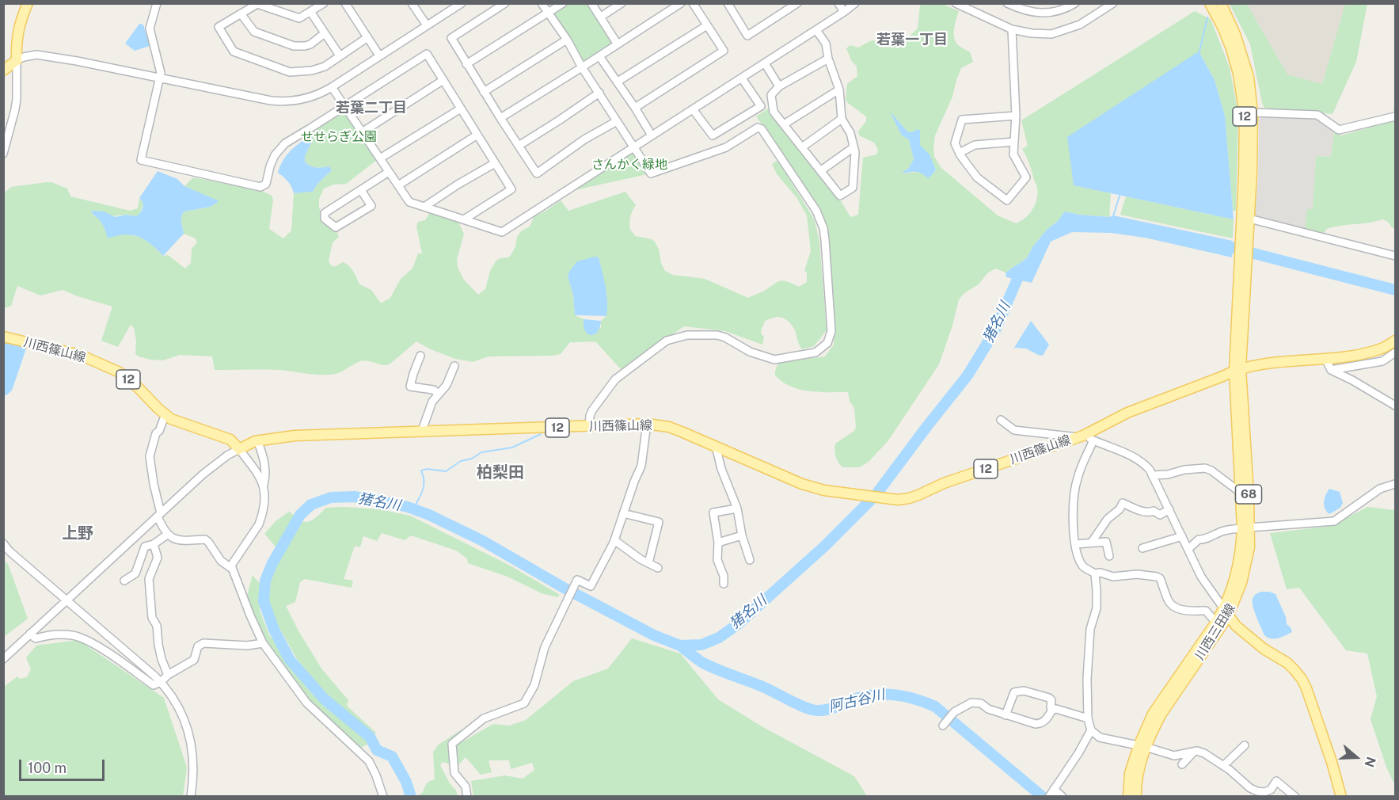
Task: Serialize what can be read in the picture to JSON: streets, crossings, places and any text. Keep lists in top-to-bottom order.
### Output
{
  "streets": {
    "main road": [
      "12",
      "川西篠山線",
      "68",
      "川西三田線"
    ]
  },
  "crossings": [
    ["12", "川西篠山線"],
    ["12", "川西三田線"],
    ["川西篠山線", "川西三田線"]
  ],
  "districts": [
    "若葉一丁目",
    "若葉二丁目",
    "柏梨田",
    "上野"
  ],
  "water": ["猪名川", "阿古谷川"],
  "parks": ["せせらぎ公園", "さんかく緑地"],
  "scale_bar": "100 m",
  "north": "right"
}
